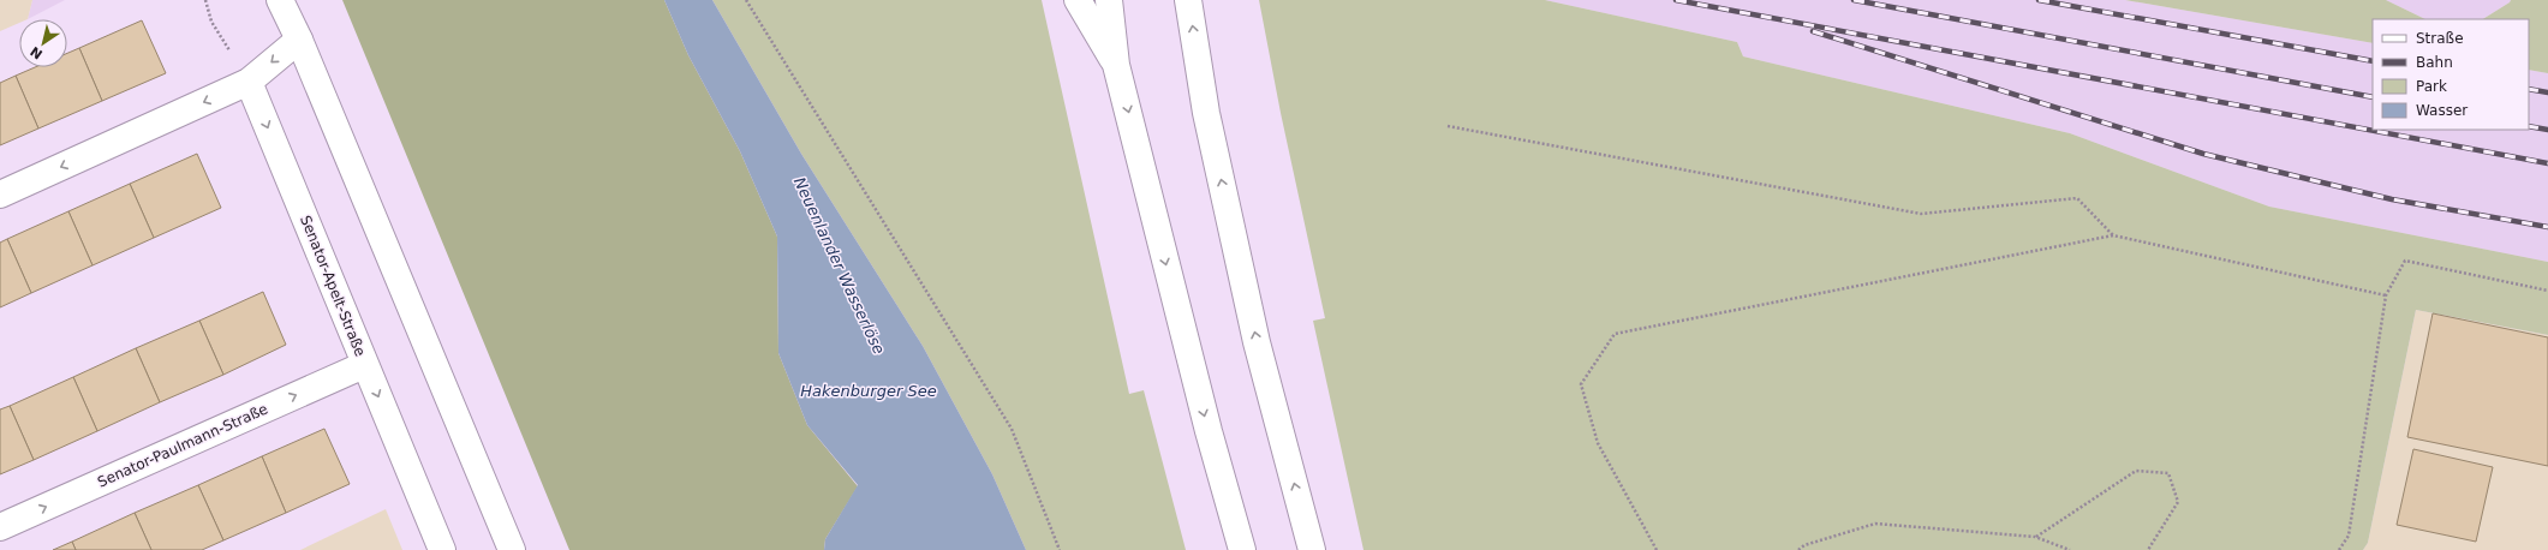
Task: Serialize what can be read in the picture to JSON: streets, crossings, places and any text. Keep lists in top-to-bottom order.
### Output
{
  "streets": {
    "main road": ["Senator-Apelt-Straße", "Senator-Paulmann-Straße"]
  },
  "crossings": [
    ["Senator-Apelt-Straße", "Senator-Paulmann-Straße"]
  ],
  "one_way": ["Senator-Paulmann-Straße"],
  "water": ["Neuenlander Wasserlöse", "Hakenburger See"],
  "legend": [
    "Straße",
    "Bahn",
    "Park",
    "Wasser"
  ],
  "north": "bottom left"
}
